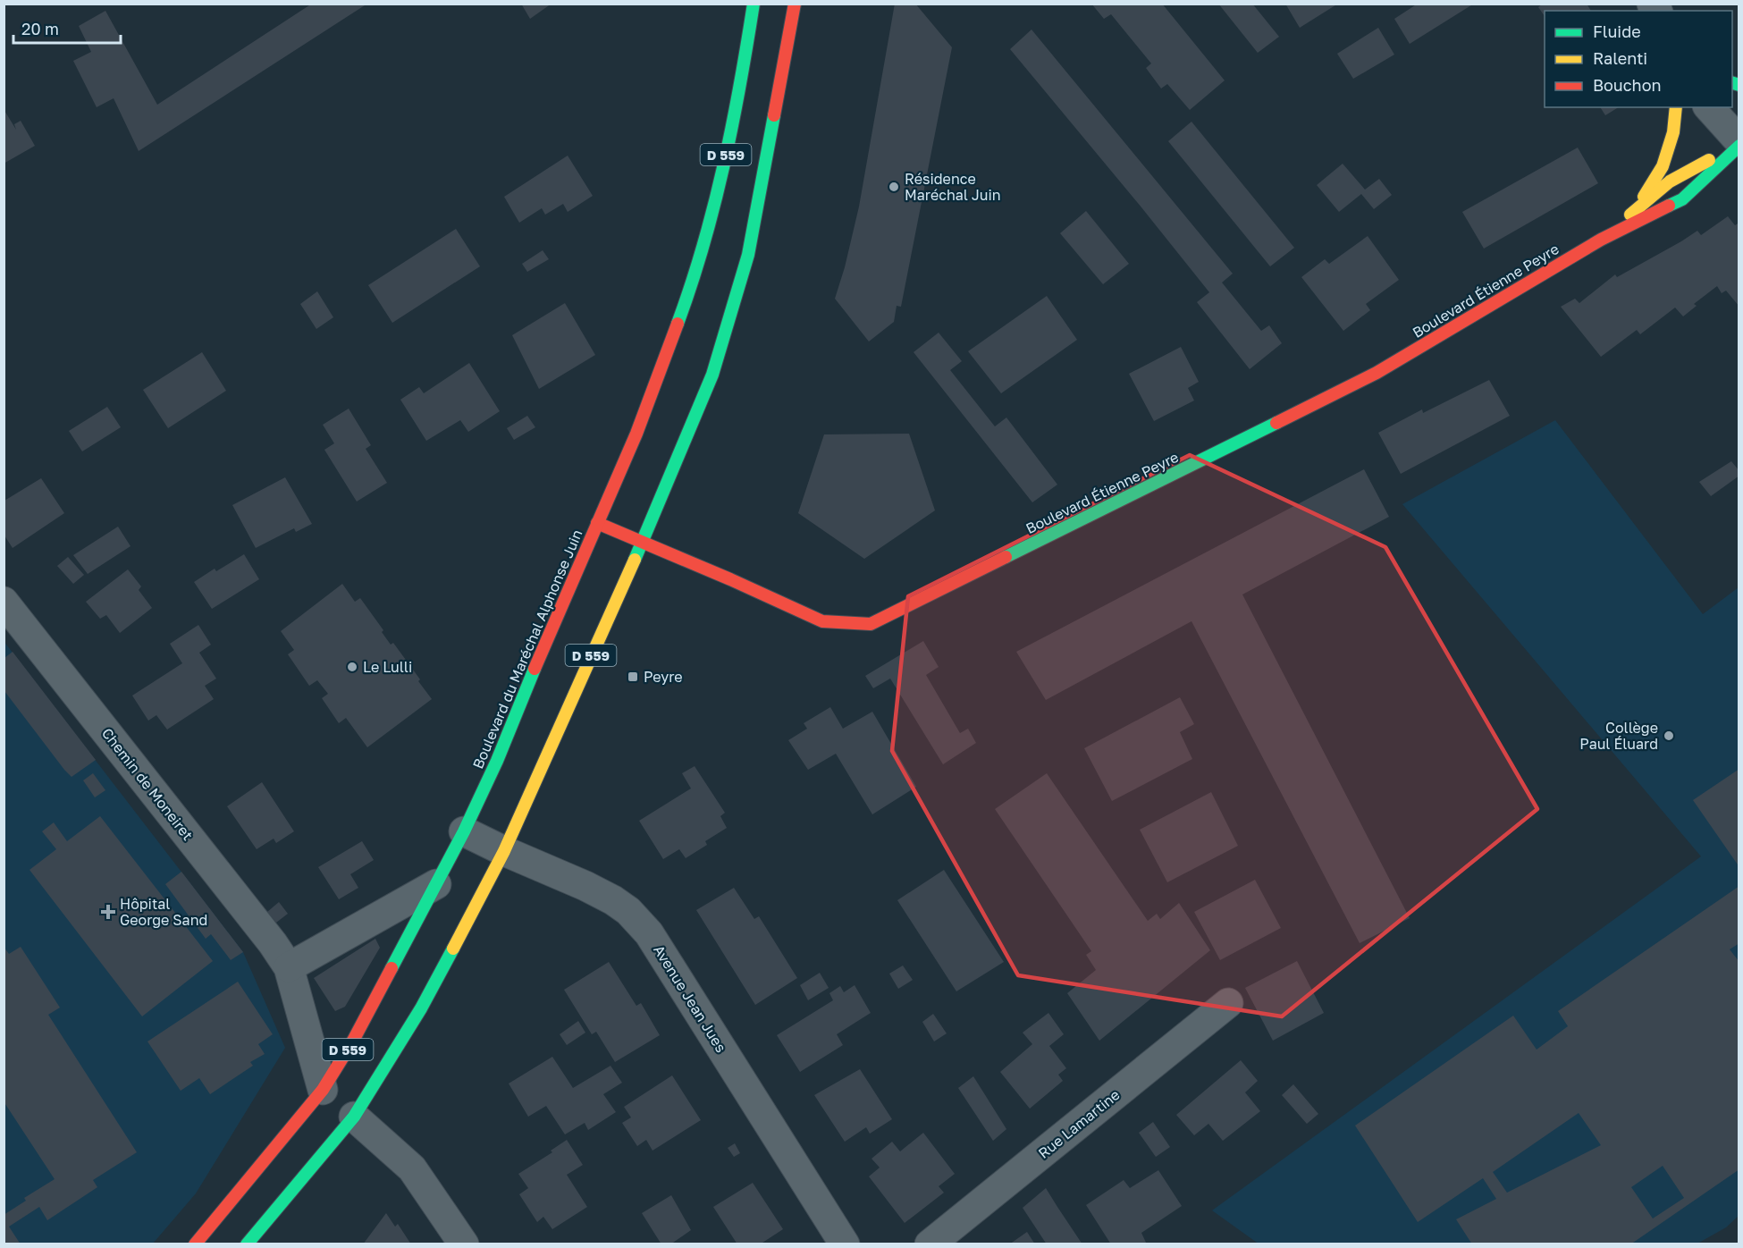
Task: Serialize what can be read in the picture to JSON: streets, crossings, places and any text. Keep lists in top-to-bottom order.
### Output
{
  "streets": {
    "main road": ["D 559", "Boulevard Étienne Peyre", "Boulevard du Maréchal Alphonse Juin"],
    "street": ["Chemin de Moneiret", "Avenue Jean Jues", "Rue Lamartine"]
  },
  "crossings": [
    ["D 559", "Boulevard Étienne Peyre"],
    ["D 559", "Avenue Jean Jues"],
    ["Boulevard Étienne Peyre", "Boulevard du Maréchal Alphonse Juin"],
    ["Boulevard du Maréchal Alphonse Juin", "Chemin de Moneiret"],
    ["Boulevard du Maréchal Alphonse Juin", "Avenue Jean Jues"]
  ],
  "places": {
    "other": ["Résidence Maréchal Juin", "Le Lulli", "Collège Paul Éluard"],
    "transit": ["Peyre"],
    "health": ["Hôpital George Sand"]
  },
  "legend": ["Fluide", "Ralenti", "Bouchon"],
  "scale_bar": "20 m"
}
